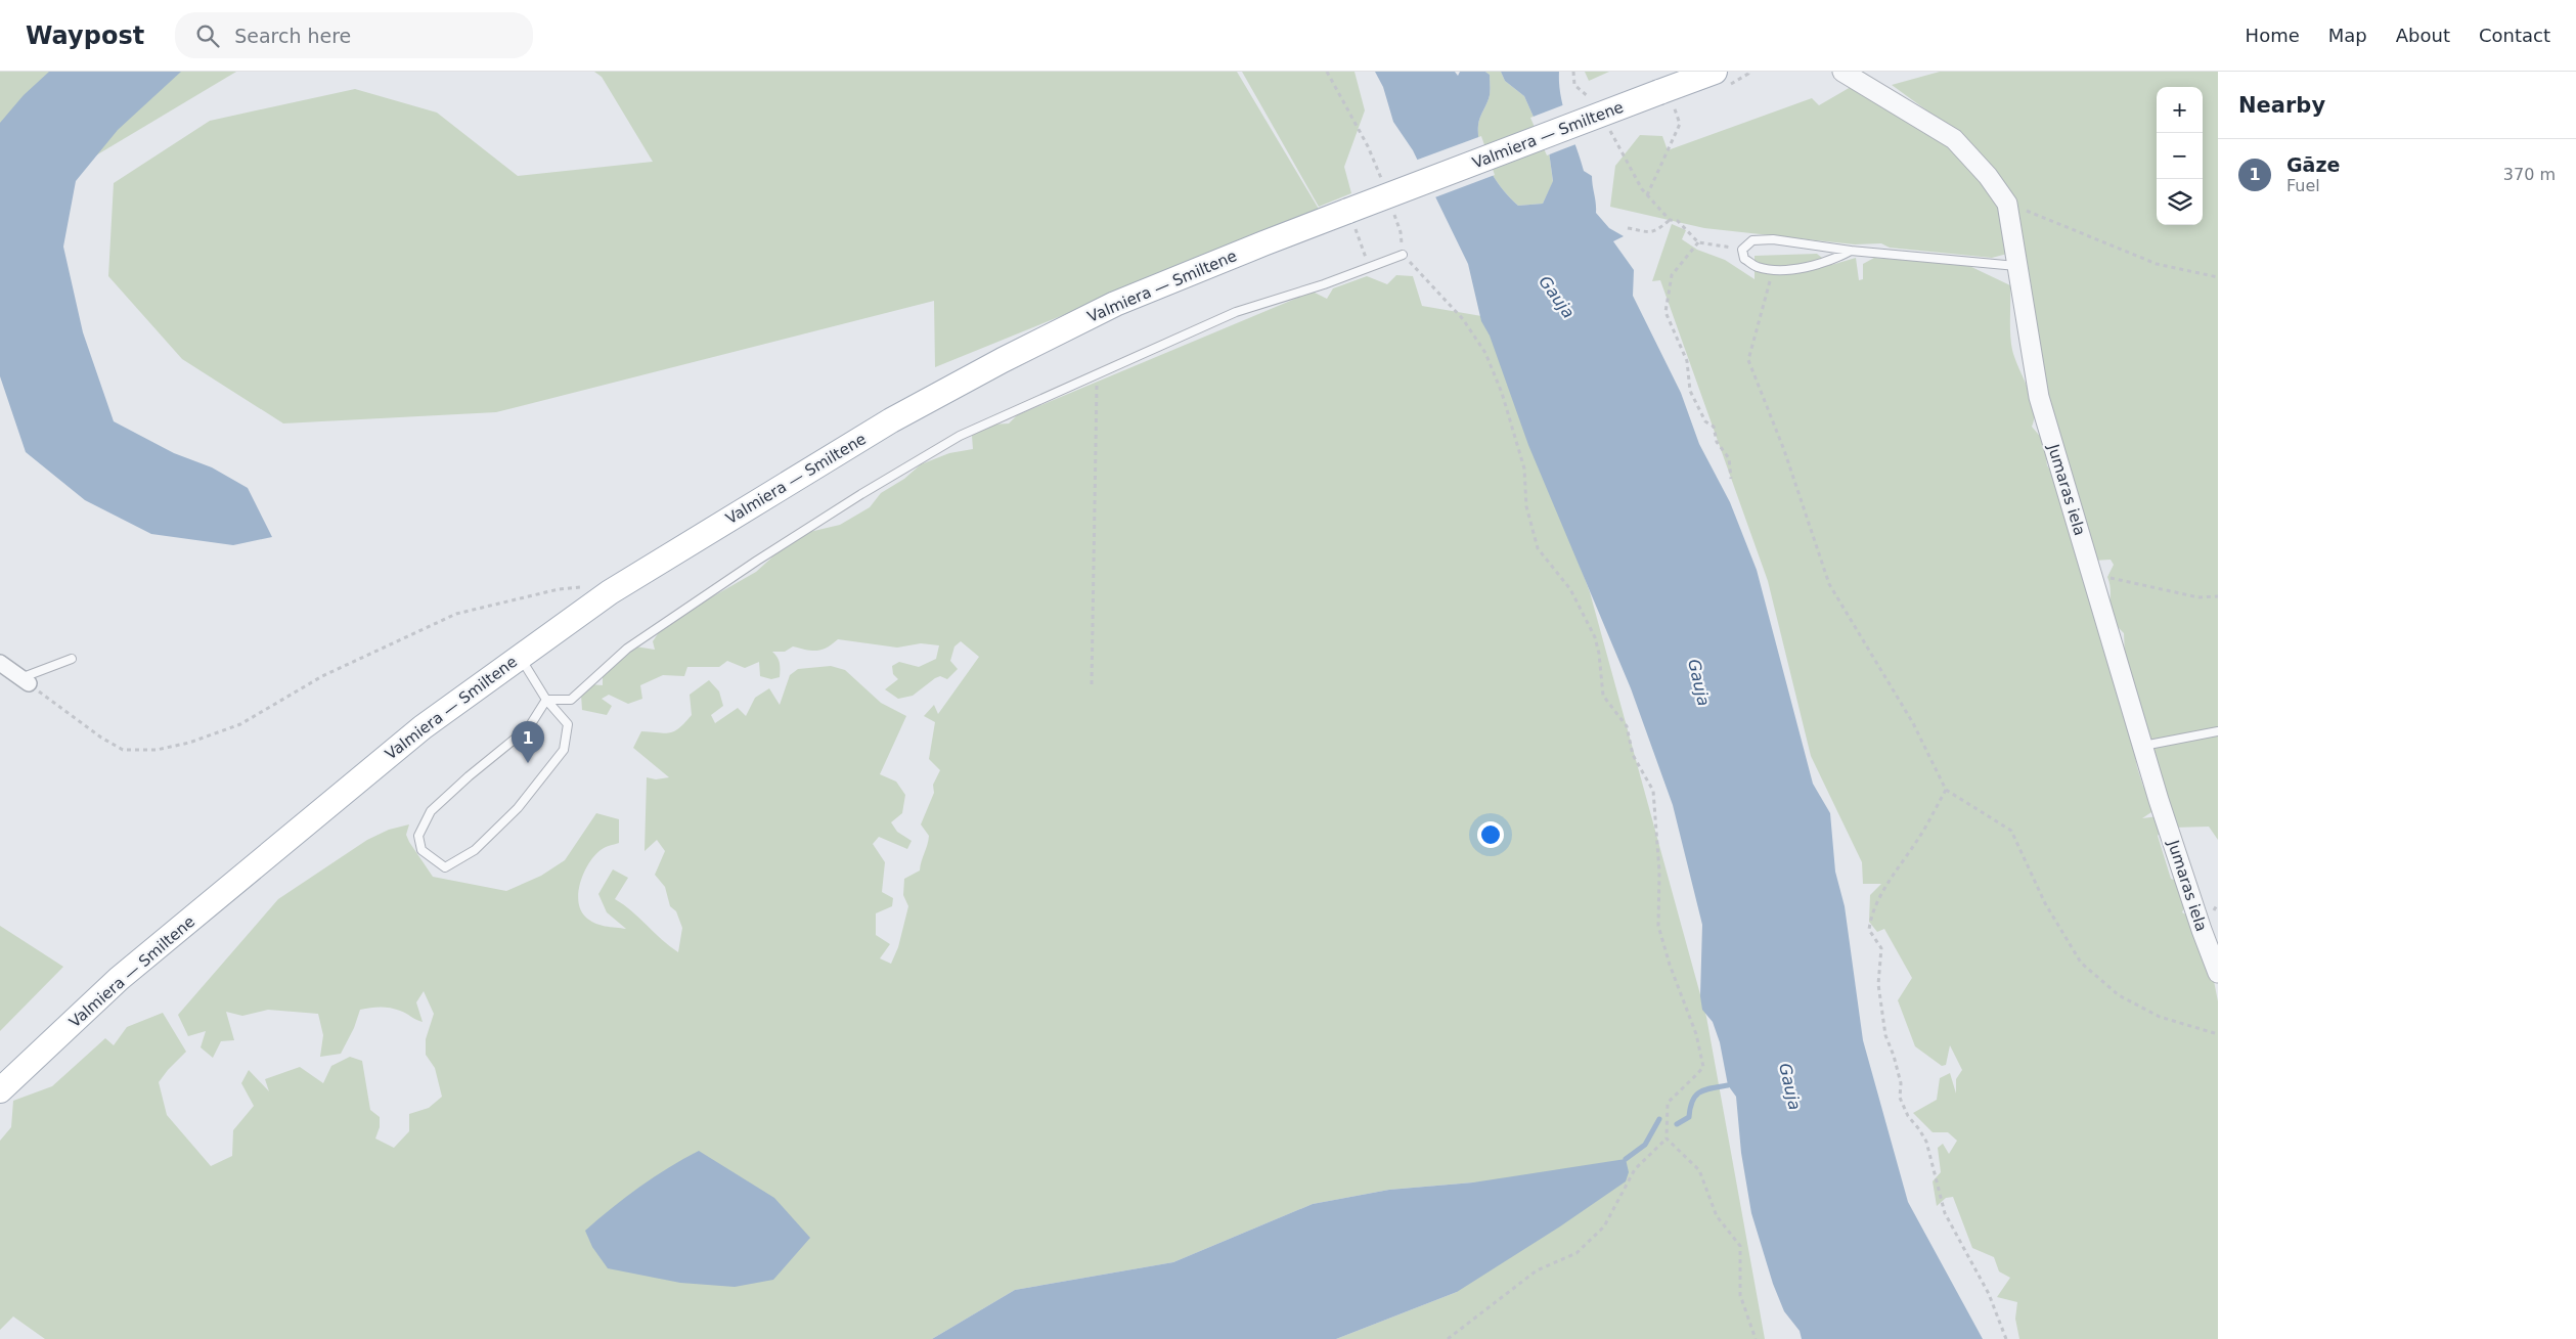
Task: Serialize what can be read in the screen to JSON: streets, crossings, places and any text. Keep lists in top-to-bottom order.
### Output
{
  "streets": {
    "main road": ["Valmiera — Smiltene"],
    "street": ["Jumaras iela"]
  },
  "water": ["Gauja"],
  "page": {
    "header": "Waypost",
    "search": "Search here",
    "nav": [
      "Home",
      "Map",
      "About",
      "Contact"
    ],
    "heading": "Nearby",
    "map_buttons": ["+", "−"],
    "list": [
      {
        "mark": "1",
        "name": "Gāze",
        "note": "Fuel",
        "value": "370 m"
      }
    ],
    "pins": "1"
  }
}
